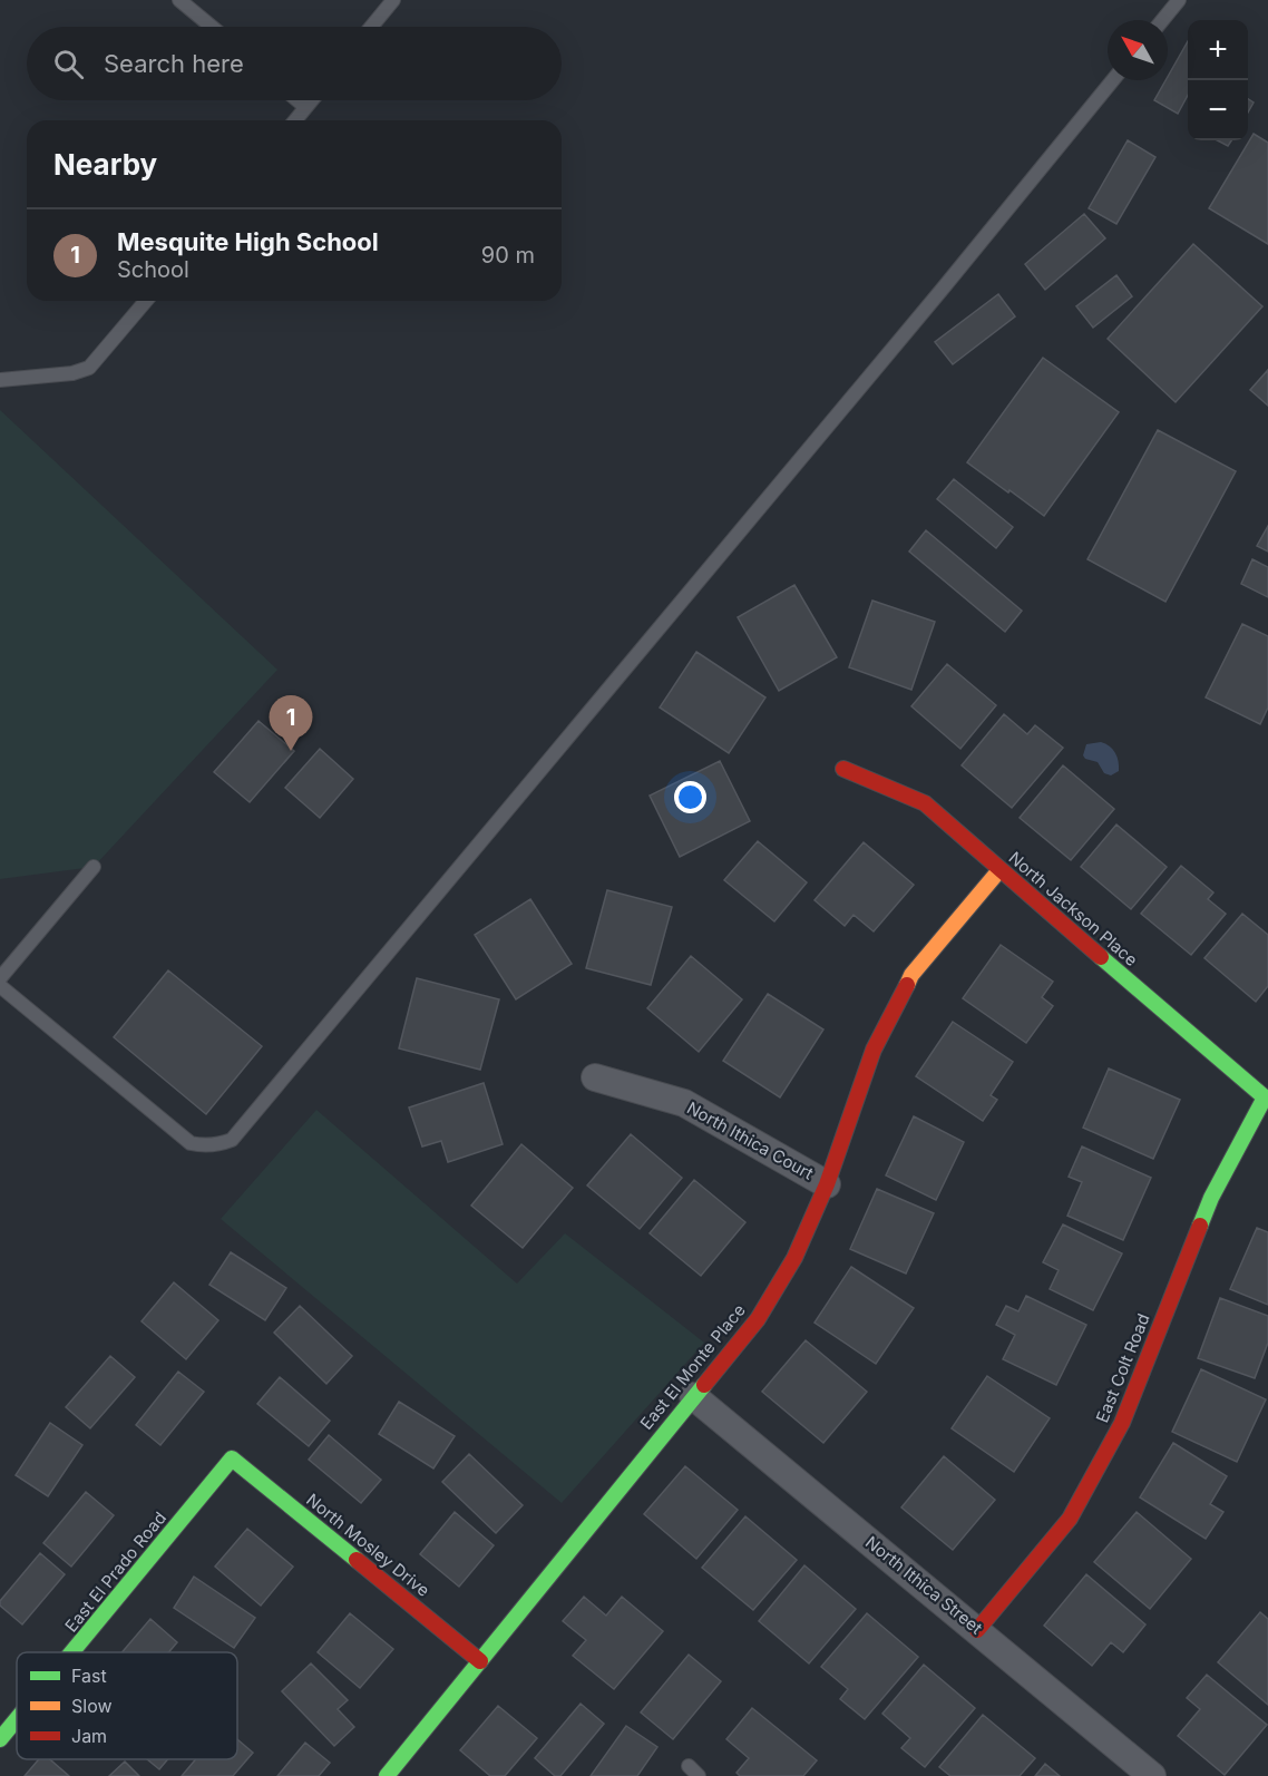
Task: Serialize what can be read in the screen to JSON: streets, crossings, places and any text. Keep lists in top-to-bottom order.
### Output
{
  "streets": {
    "street": [
      "North Jackson Place",
      "North Ithica Court",
      "East El Monte Place",
      "East Colt Road",
      "North Mosley Drive",
      "East El Prado Road",
      "North Ithica Street"
    ]
  },
  "crossings": [
    ["North Jackson Place", "East El Monte Place"],
    ["North Jackson Place", "East Colt Road"],
    ["North Ithica Court", "East El Monte Place"],
    ["East El Monte Place", "North Mosley Drive"],
    ["East El Monte Place", "North Ithica Street"],
    ["East Colt Road", "North Ithica Street"],
    ["North Mosley Drive", "East El Prado Road"]
  ],
  "legend": ["Fast", "Slow", "Jam"],
  "north": "top left",
  "page": {
    "map_buttons": ["+", "−"],
    "search": "Search here",
    "heading": "Nearby",
    "list": [
      {
        "mark": "1",
        "name": "Mesquite High School",
        "note": "School",
        "value": "90 m"
      }
    ],
    "pins": "1"
  }
}
